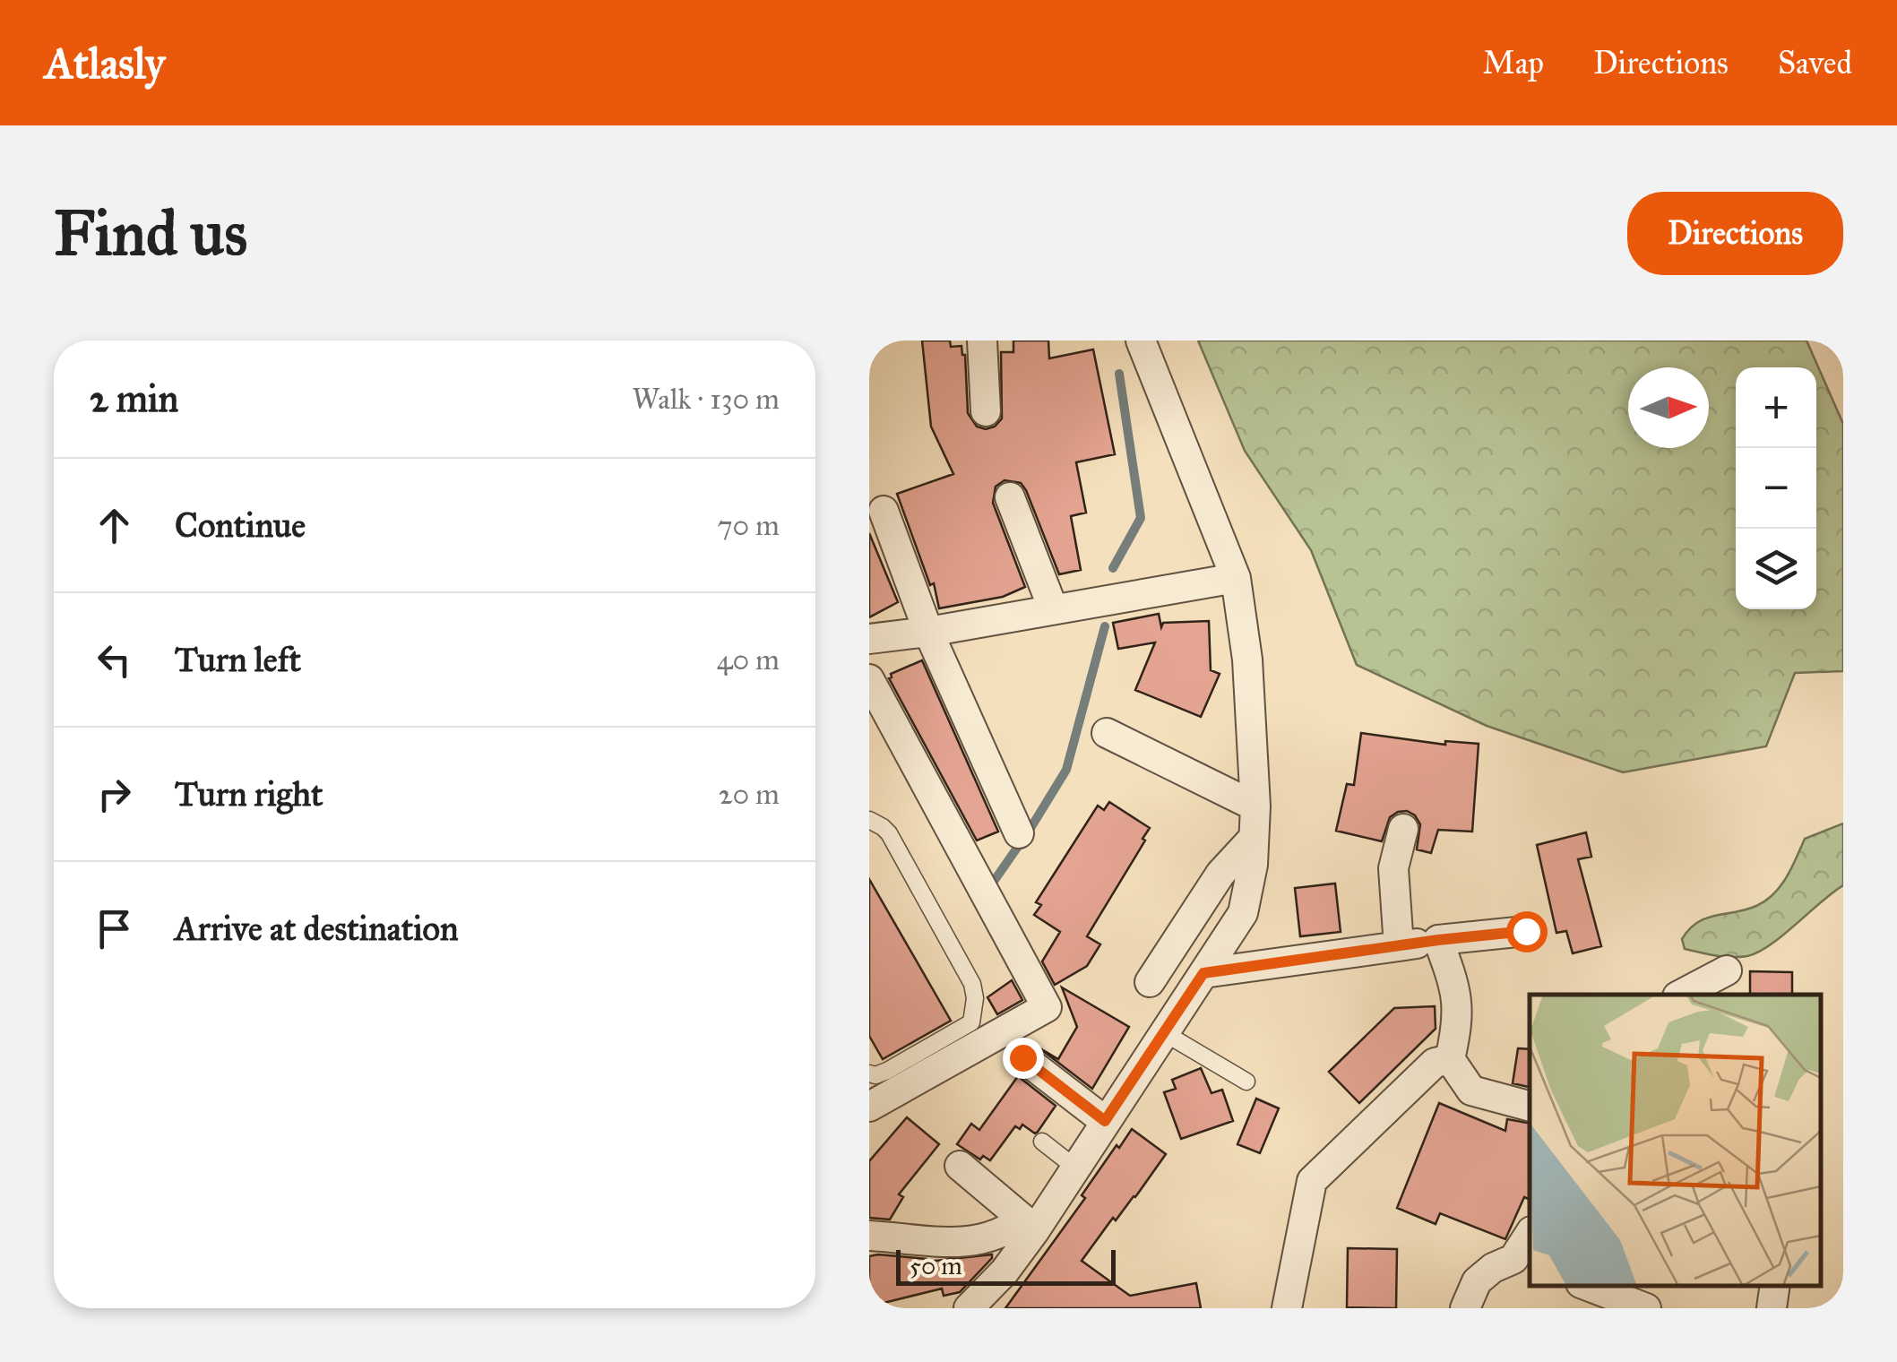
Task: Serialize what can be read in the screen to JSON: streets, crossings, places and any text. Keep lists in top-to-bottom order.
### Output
{
  "scale_bar": "50 m",
  "north": "right",
  "page": {
    "header": "Atlasly",
    "nav": ["Map", "Directions", "Saved"],
    "buttons": "Directions",
    "title": "Find us",
    "heading": ["2 min", "Walk · 130 m"],
    "map_buttons": ["+", "−"],
    "list": [
      ["Continue", "70 m"],
      ["Turn left", "40 m"],
      ["Turn right", "20 m"],
      "Arrive at destination"
    ],
    "scale": "50 m"
  }
}
